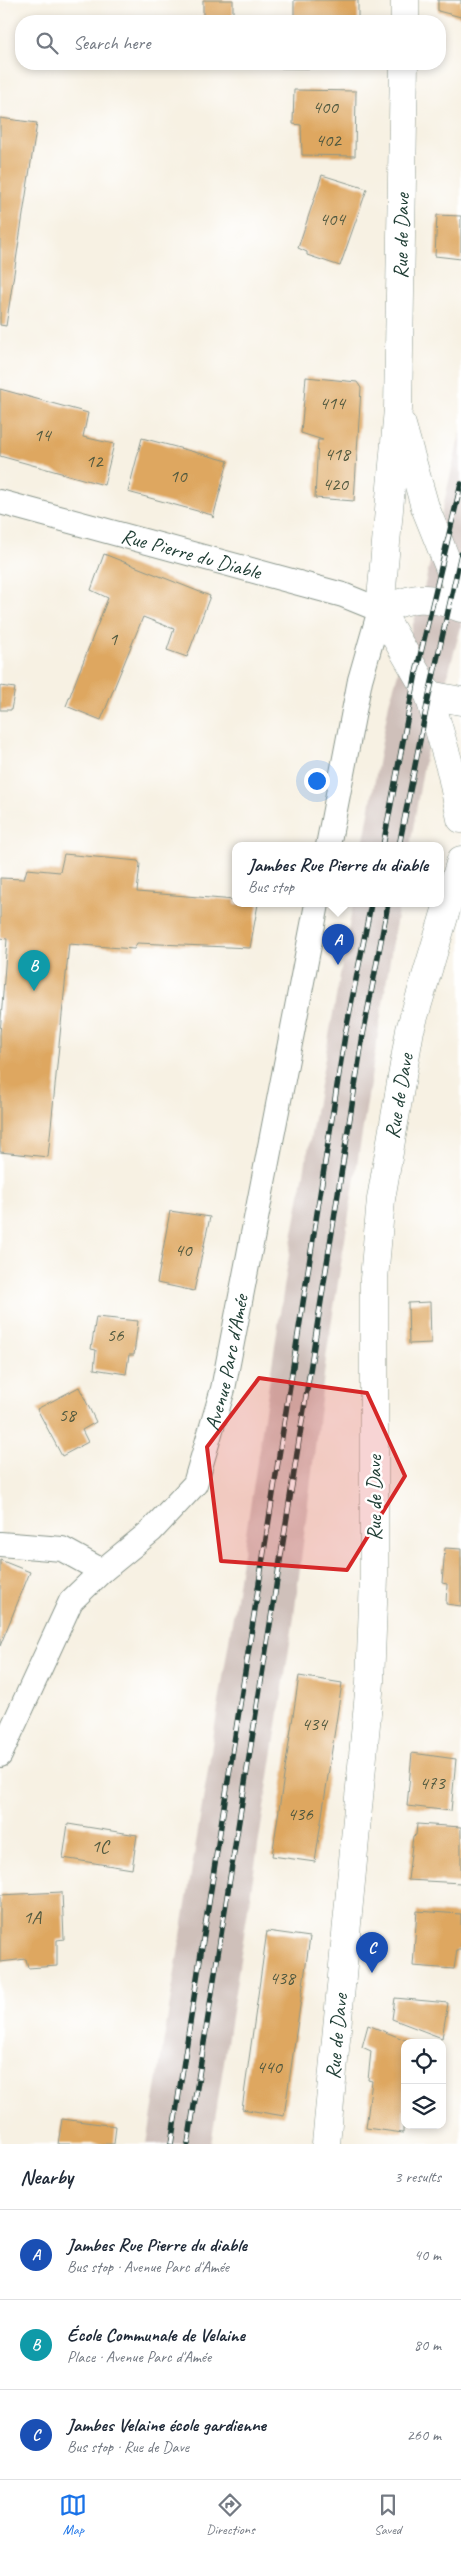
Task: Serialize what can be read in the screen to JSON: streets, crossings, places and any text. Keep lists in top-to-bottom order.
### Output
{
  "streets": {
    "main road": ["Rue de Dave"],
    "street": ["Rue Pierre du Diable", "Avenue Parc d'Amée"]
  },
  "crossings": [
    ["Rue de Dave", "Rue Pierre du Diable"]
  ],
  "house_numbers": [
    "400",
    "402",
    "404",
    "414",
    "14",
    "418",
    "12",
    "10",
    "420",
    "1",
    "40",
    "56",
    "58",
    "434",
    "473",
    "436",
    "1C",
    "1A",
    "438",
    "440"
  ],
  "page": {
    "search": "Search here",
    "popup": ["Jambes Rue Pierre du diable", "Bus stop"],
    "pins": ["A", "B", "C"],
    "heading": ["Nearby", "3 results"],
    "list": [
      {
        "mark": "A",
        "name": "Jambes Rue Pierre du diable",
        "note": "Bus stop · Avenue Parc d'Amée",
        "value": "40 m"
      },
      {
        "mark": "B",
        "name": "École Communale de Velaine",
        "note": "Place · Avenue Parc d'Amée",
        "value": "80 m"
      },
      {
        "mark": "C",
        "name": "Jambes Velaine école gardienne",
        "note": "Bus stop · Rue de Dave",
        "value": "260 m"
      }
    ],
    "nav": ["Map", "Directions", "Saved"]
  }
}
